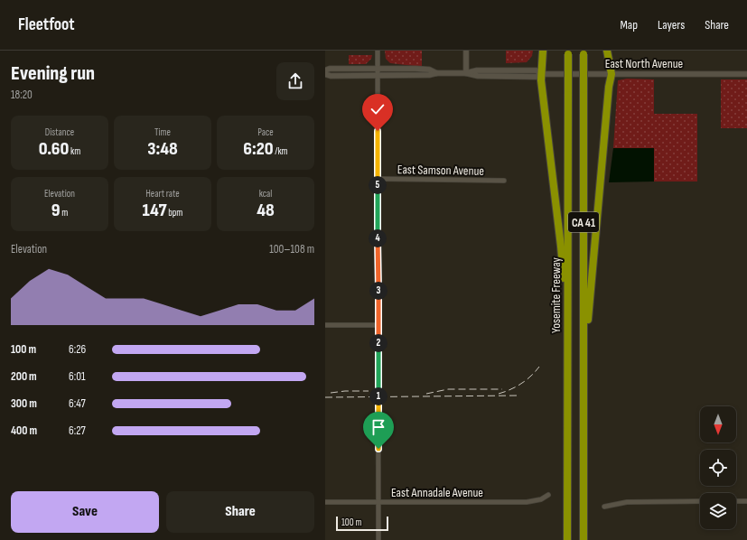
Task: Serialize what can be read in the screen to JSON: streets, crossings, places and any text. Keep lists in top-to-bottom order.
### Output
{
  "streets": {
    "highway": ["CA 41", "Yosemite Freeway"],
    "street": ["East North Avenue", "East Samson Avenue", "East Annadale Avenue"]
  },
  "scale_bar": "100 m",
  "north": "bottom",
  "page": {
    "header": "Fleetfoot",
    "nav": ["Map", "Layers", "Share"],
    "heading": ["Evening run", "18:20"],
    "stats": [
      ["Distance", "0.60 km"],
      ["Time", "3:48"],
      ["Pace", "6:20 /km"],
      ["Elevation", "9 m"],
      ["Heart rate", "147 bpm"],
      ["kcal", "48"]
    ],
    "pins": [
      "5",
      "4",
      "3",
      "2",
      "1"
    ],
    "chart": ["Elevation", "100–108 m"],
    "list": [
      {
        "name": "100 m",
        "note": "6:26"
      },
      {
        "name": "200 m",
        "note": "6:01"
      },
      {
        "name": "300 m",
        "note": "6:47"
      },
      {
        "name": "400 m",
        "note": "6:27"
      }
    ],
    "buttons": ["Save", "Share"],
    "scale": "100 m"
  }
}
